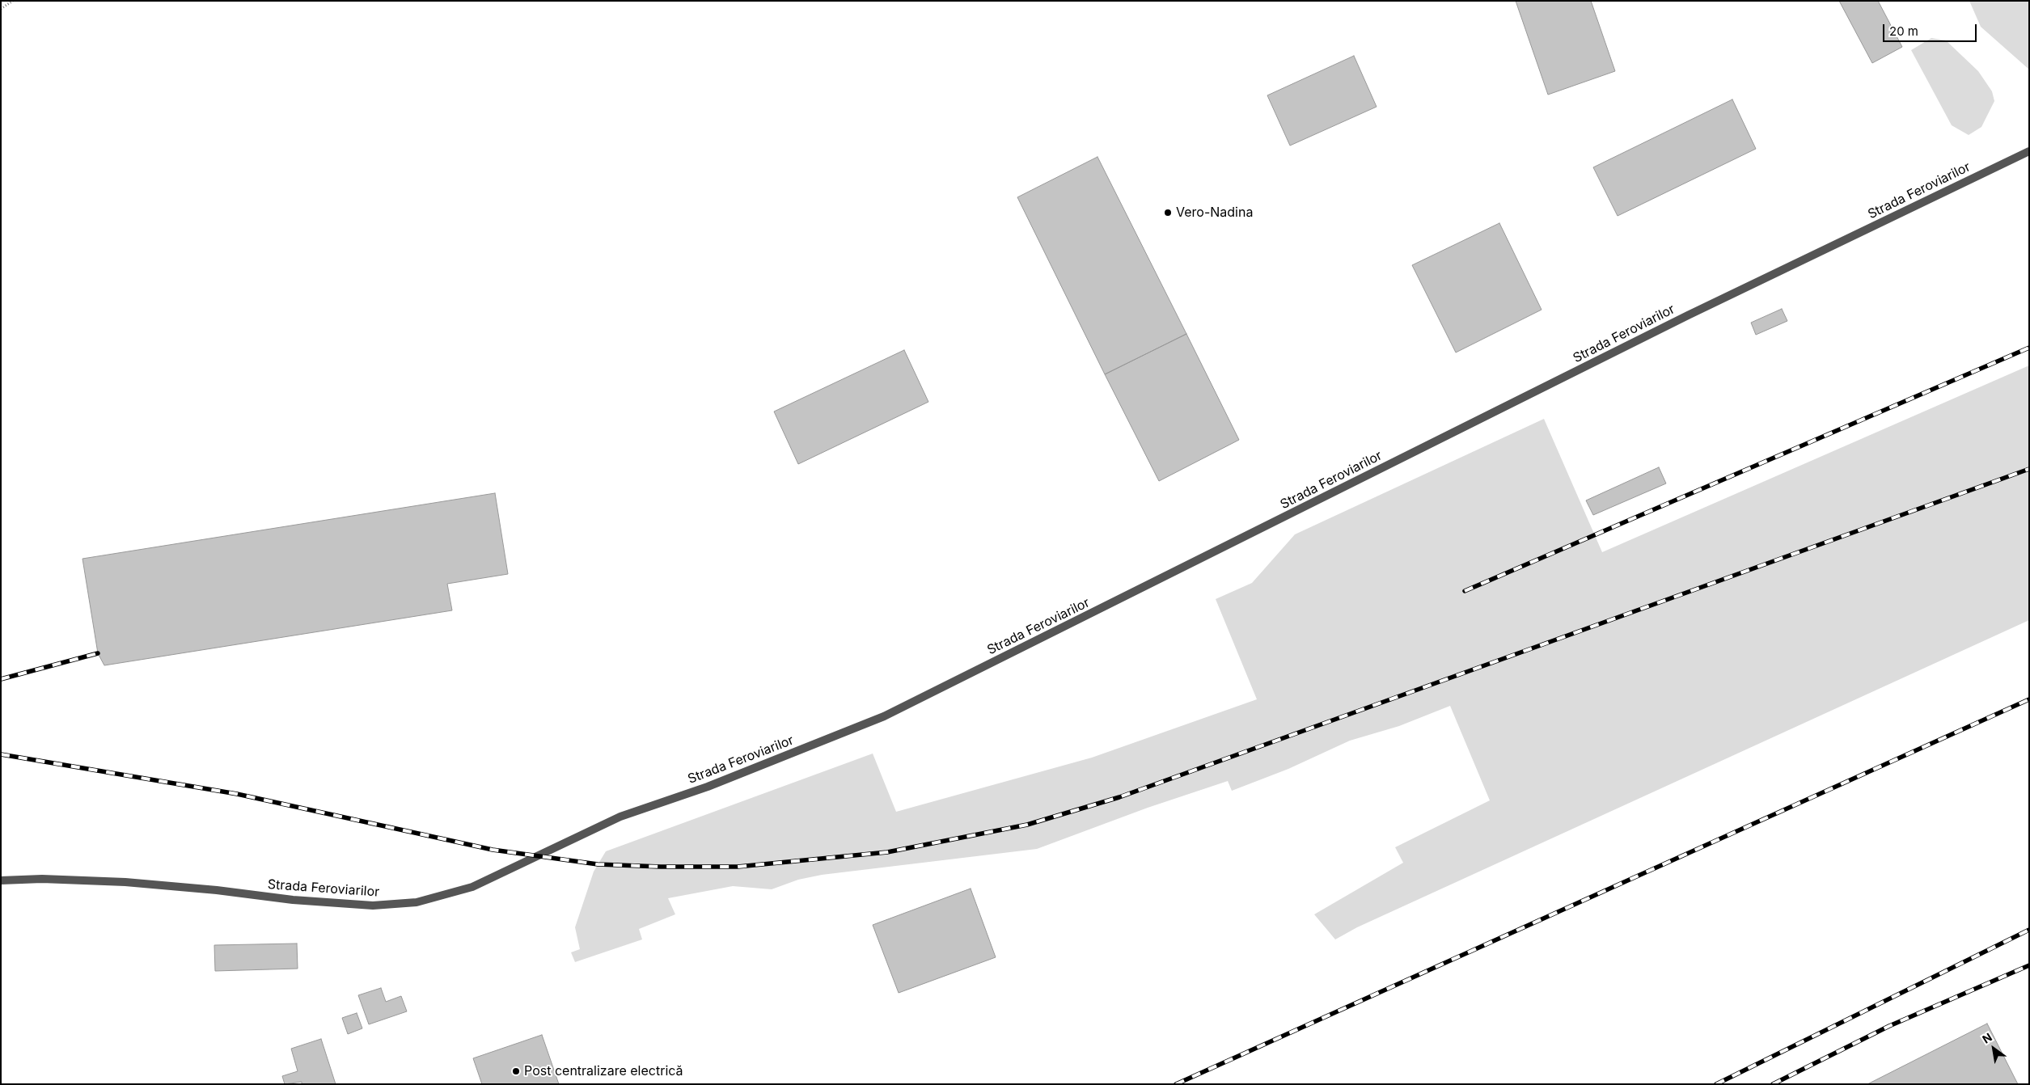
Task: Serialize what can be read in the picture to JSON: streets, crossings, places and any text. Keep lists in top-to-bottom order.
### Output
{
  "streets": {
    "street": ["Strada Feroviarilor"]
  },
  "places": ["Vero-Nadina", "Post centralizare electrică"],
  "scale_bar": "20 m",
  "north": "top left"
}
